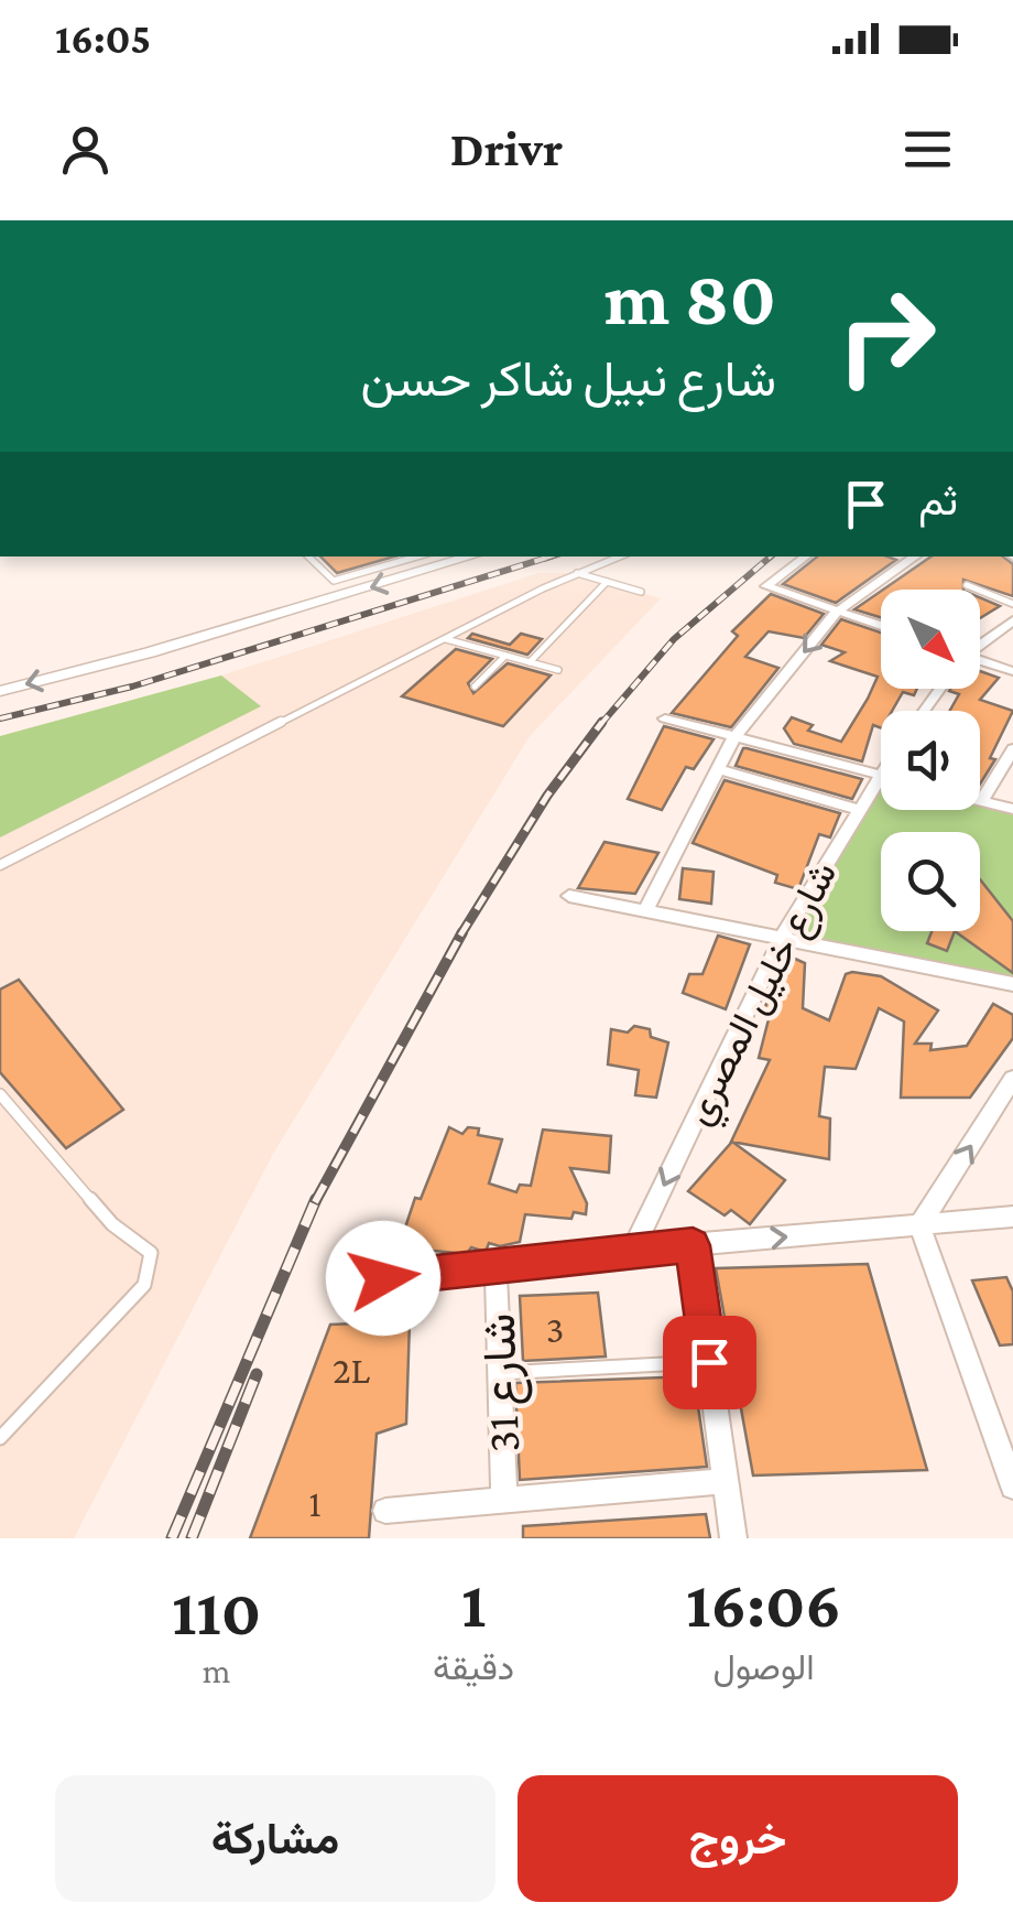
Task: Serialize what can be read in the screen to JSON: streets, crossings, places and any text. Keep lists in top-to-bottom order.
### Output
{
  "streets": {
    "street": ["شارع خليل المصري", "شارع 31"]
  },
  "one_way": ["شارع خليل المصري"],
  "house_numbers": ["3", "2L", "1"],
  "north": "bottom right",
  "page": {
    "status": "16:05",
    "header": "Drivr",
    "turn": ["80 m", "شارع نبيل شاكر حسن"],
    "then": "ثم",
    "eta": [
      "16:06",
      "الوصول",
      "1",
      "دقيقة",
      "110",
      "m"
    ],
    "buttons": ["خروج", "مشاركة"]
  }
}
